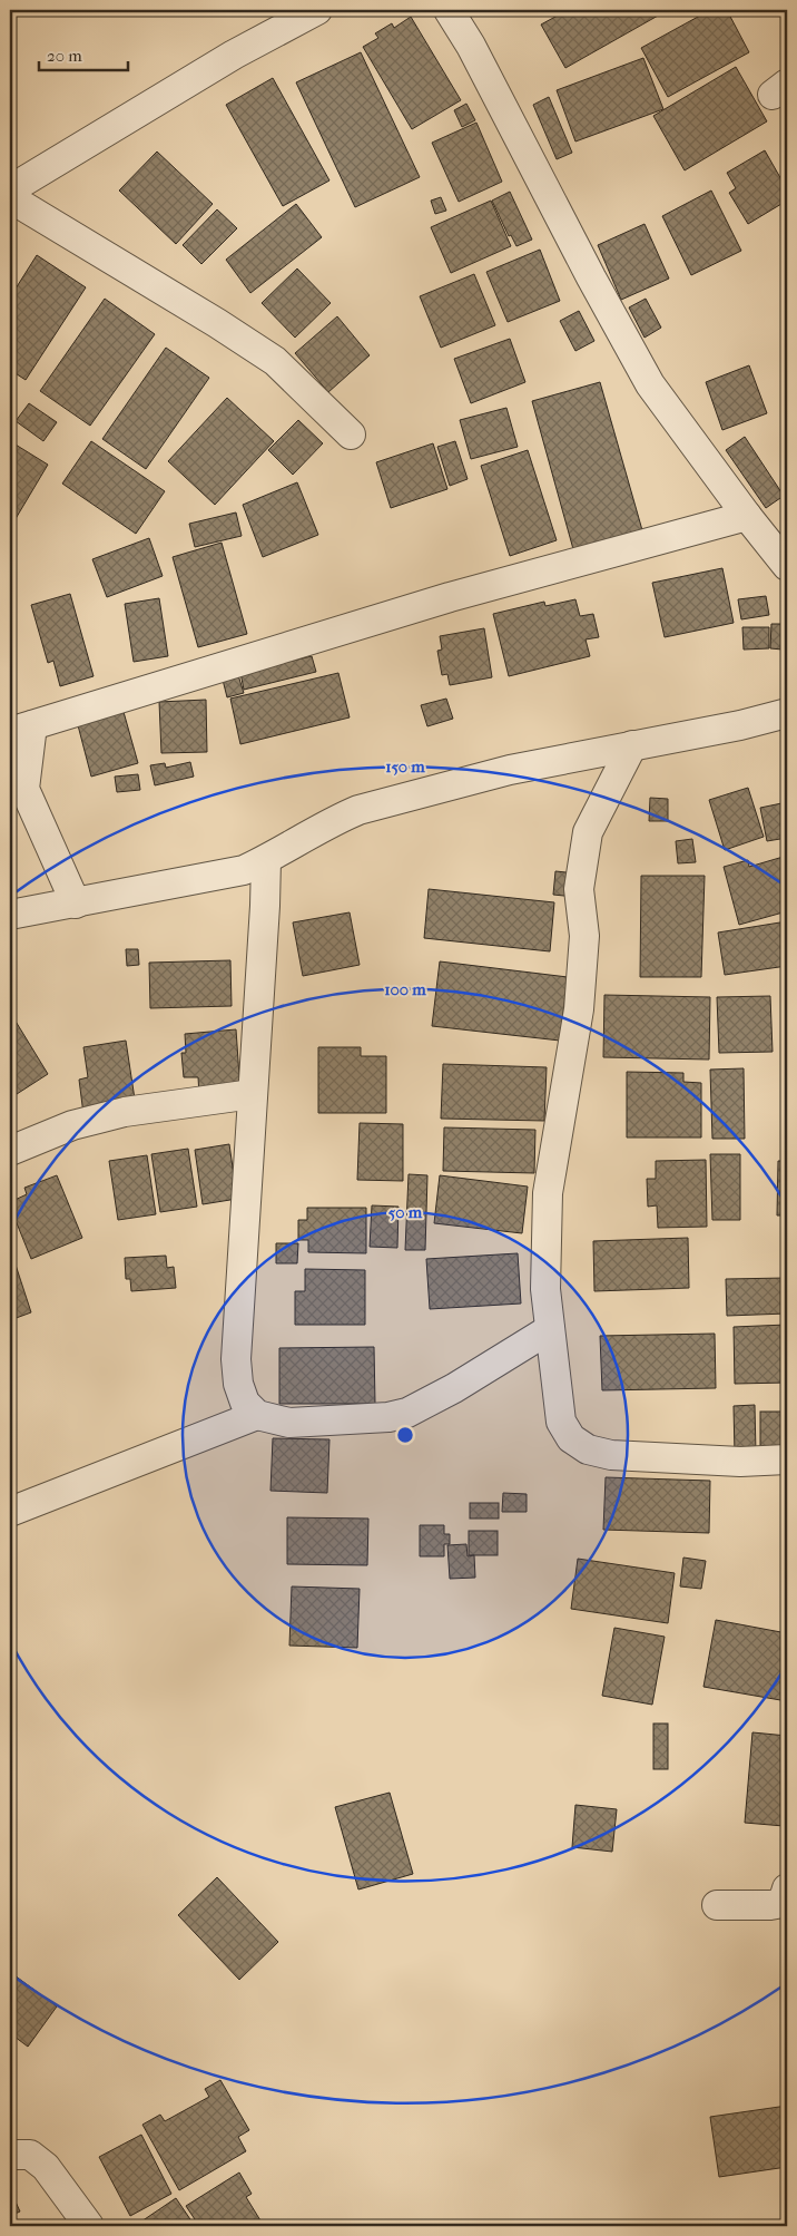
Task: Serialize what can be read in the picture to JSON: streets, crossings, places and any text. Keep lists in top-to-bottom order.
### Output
{
  "scale_bar": "20 m",
  "rings": ["150 m", "100 m", "50 m"]
}
